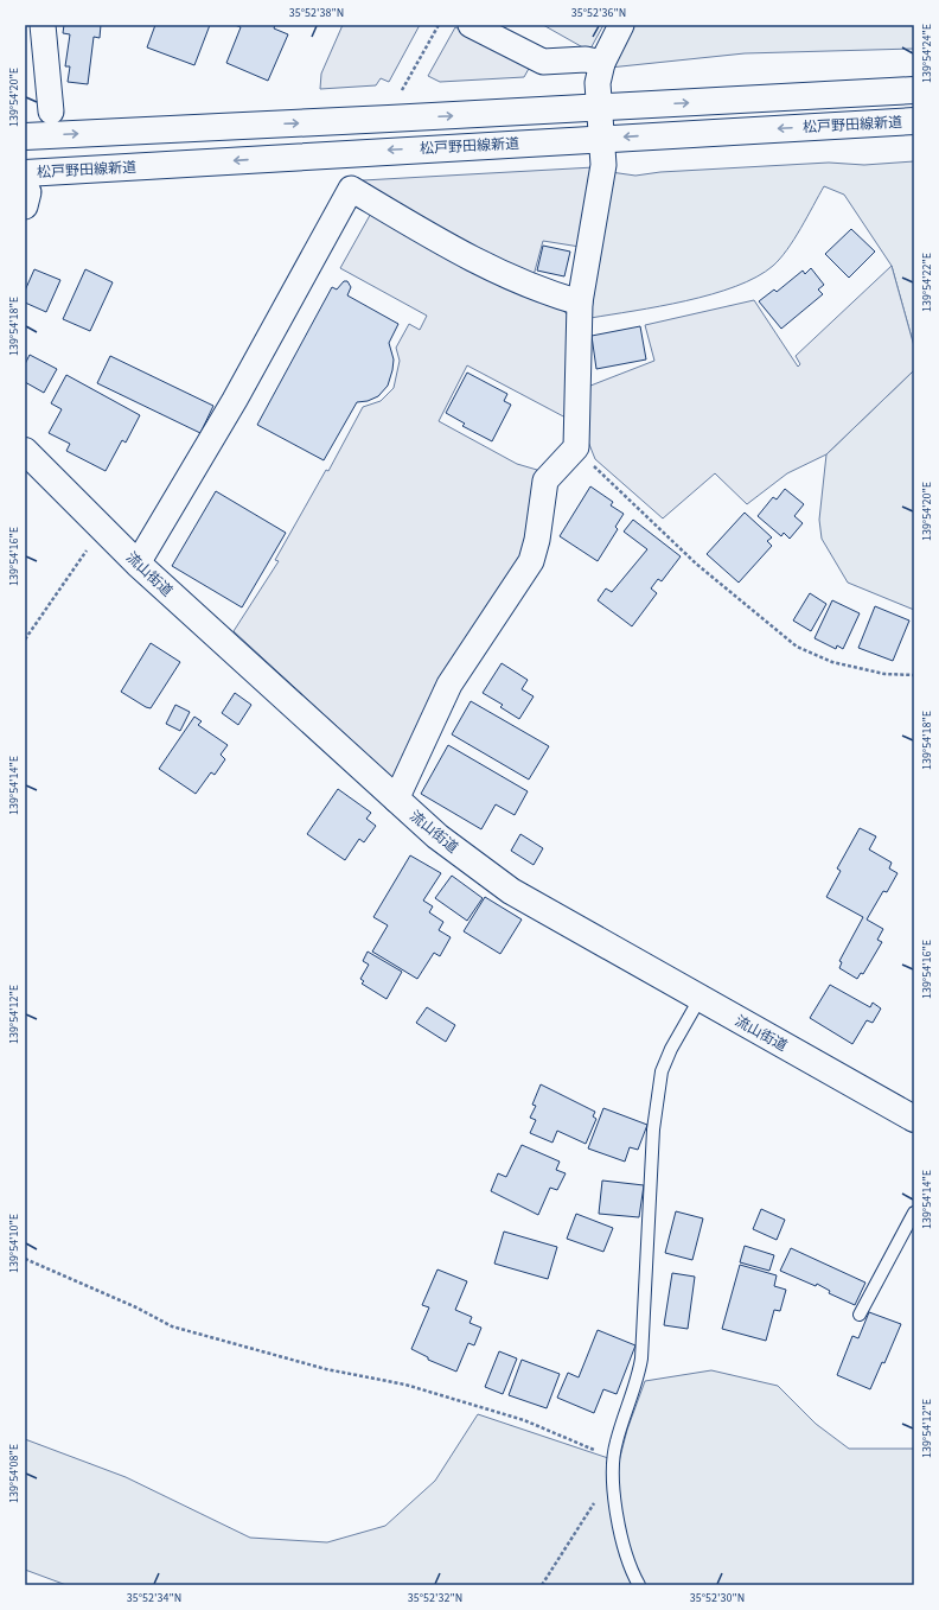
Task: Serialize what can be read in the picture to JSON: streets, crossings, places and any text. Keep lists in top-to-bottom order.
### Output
{
  "streets": {
    "main road": ["松戸野田線新道", "流山街道"]
  },
  "coordinates": [
    "35°52'38\"N",
    "35°52'36\"N",
    "139°54'24\"E",
    "139°54'20\"E",
    "139°54'22\"E",
    "139°54'18\"E",
    "139°54'16\"E",
    "139°54'14\"E",
    "139°54'12\"E",
    "139°54'10\"E",
    "139°54'08\"E",
    "35°52'34\"N",
    "35°52'32\"N",
    "35°52'30\"N"
  ]
}
